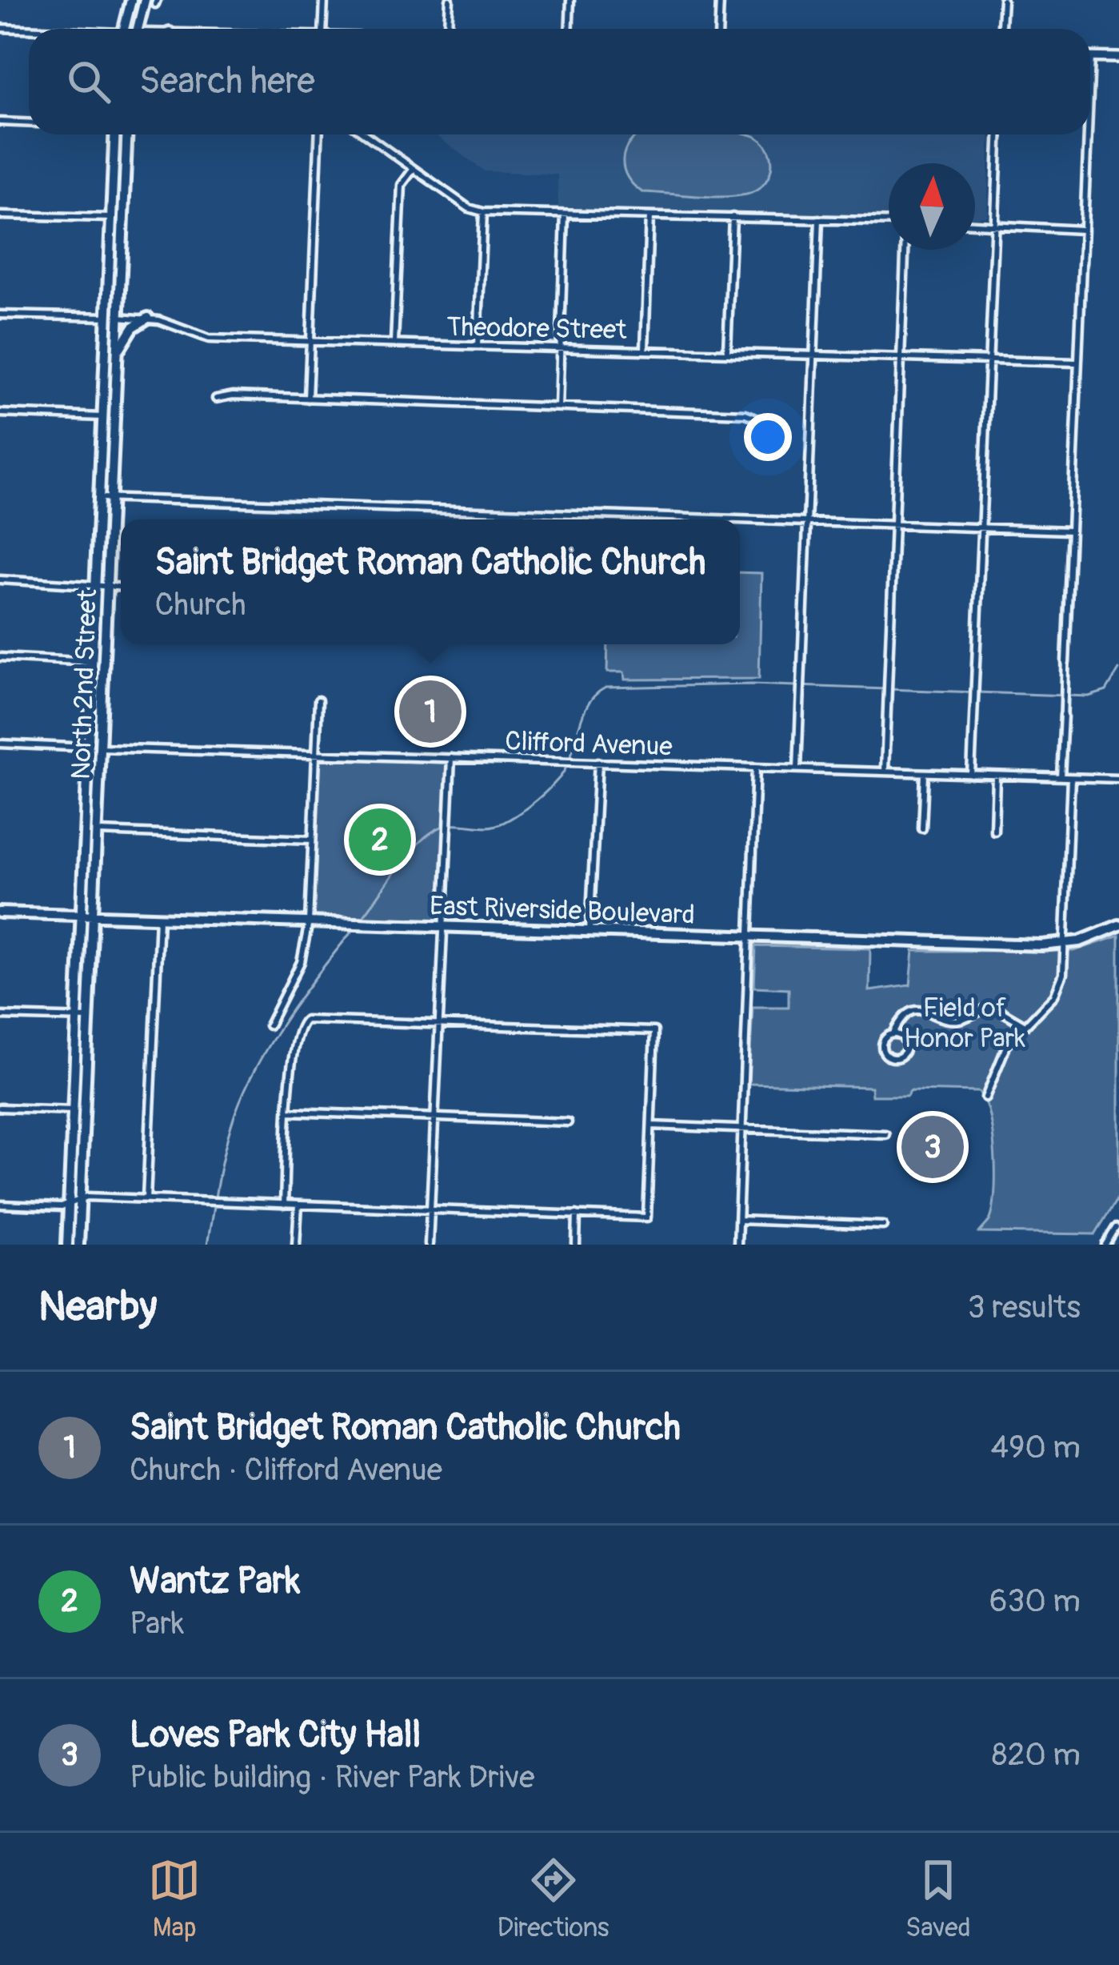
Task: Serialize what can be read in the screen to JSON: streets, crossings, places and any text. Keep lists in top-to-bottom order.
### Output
{
  "streets": {
    "main road": ["North 2nd Street", "East Riverside Boulevard"],
    "street": ["Theodore Street", "Clifford Avenue"]
  },
  "crossings": [
    ["Theodore Street", "North 2nd Street"],
    ["North 2nd Street", "Clifford Avenue"],
    ["North 2nd Street", "East Riverside Boulevard"]
  ],
  "parks": ["Field of Honor Park"],
  "north": "top",
  "page": {
    "search": "Search here",
    "popup": ["Saint Bridget Roman Catholic Church", "Church"],
    "pins": ["1", "2", "3"],
    "heading": ["Nearby", "3 results"],
    "list": [
      {
        "mark": "1",
        "name": "Saint Bridget Roman Catholic Church",
        "note": "Church · Clifford Avenue",
        "value": "490 m"
      },
      {
        "mark": "2",
        "name": "Wantz Park",
        "note": "Park",
        "value": "630 m"
      },
      {
        "mark": "3",
        "name": "Loves Park City Hall",
        "note": "Public building · River Park Drive",
        "value": "820 m"
      }
    ],
    "nav": ["Map", "Directions", "Saved"]
  }
}
